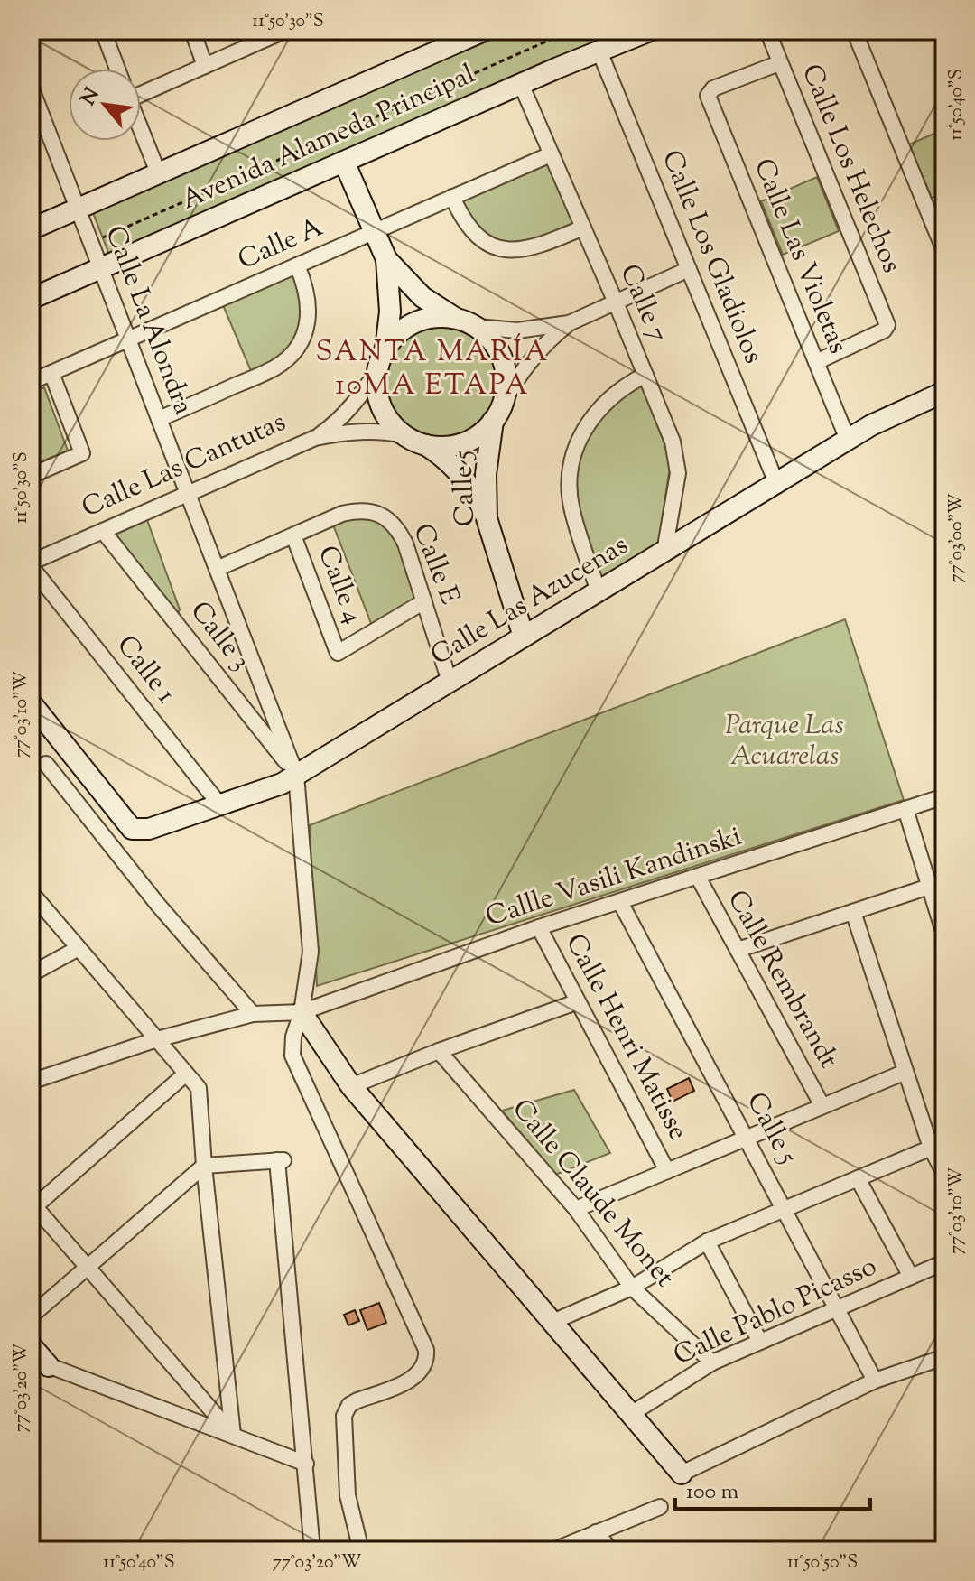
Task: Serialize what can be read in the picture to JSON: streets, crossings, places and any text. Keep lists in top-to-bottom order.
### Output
{
  "streets": {
    "street": [
      "Avenida Alameda Principal",
      "Calle Los Helechos",
      "Calle A",
      "Calle Las Violetas",
      "Calle Los Gladiolos",
      "Calle 7",
      "Calle La Alondra",
      "Calle Las Cantutas",
      "Calle 5",
      "Calle E",
      "Calle 4",
      "Calle Las Azucenas",
      "Calle 3",
      "Calle 1",
      "Callle Vasili Kandinski",
      "Calle Rembrandt",
      "Calle Henri Matisse",
      "Calle Claude Monet",
      "Calle Pablo Picasso"
    ]
  },
  "crossings": [
    ["Avenida Alameda Principal", "Calle Los Gladiolos"],
    ["Avenida Alameda Principal", "Calle 7"],
    ["Avenida Alameda Principal", "Calle La Alondra"],
    ["Calle Los Helechos", "Calle Las Violetas"],
    ["Calle A", "Calle 7"],
    ["Calle A", "Calle La Alondra"],
    ["Calle Las Violetas", "Calle Las Azucenas"],
    ["Calle Los Gladiolos", "Calle Las Azucenas"],
    ["Calle 7", "Calle Las Azucenas"],
    ["Calle La Alondra", "Calle Las Cantutas"],
    ["Calle La Alondra", "Calle E"],
    ["Calle La Alondra", "Calle Las Azucenas"],
    ["Calle La Alondra", "Calle 3"],
    ["Calle La Alondra", "Callle Vasili Kandinski"],
    ["Calle Las Cantutas", "Calle 5"],
    ["Calle Las Cantutas", "Calle 3"],
    ["Calle Las Cantutas", "Calle 1"],
    ["Calle 5", "Calle Las Azucenas"],
    ["Calle 5", "Callle Vasili Kandinski"],
    ["Calle 5", "Calle Pablo Picasso"],
    ["Calle E", "Calle 4"],
    ["Calle E", "Calle Las Azucenas"],
    ["Calle Las Azucenas", "Calle 3"],
    ["Calle Las Azucenas", "Calle 1"],
    ["Callle Vasili Kandinski", "Calle Rembrandt"],
    ["Callle Vasili Kandinski", "Calle Henri Matisse"],
    ["Calle Claude Monet", "Calle Pablo Picasso"]
  ],
  "districts": ["SANTA MARÍA 10MA ETAPA"],
  "parks": ["Parque Las Acuarelas"],
  "scale_bar": "100 m",
  "north": "top left",
  "coordinates": [
    "11°50'30\"S",
    "11°50'40\"S",
    "77°03'00\"W",
    "77°03'10\"W",
    "77°03'20\"W",
    "11°50'50\"S"
  ]
}
